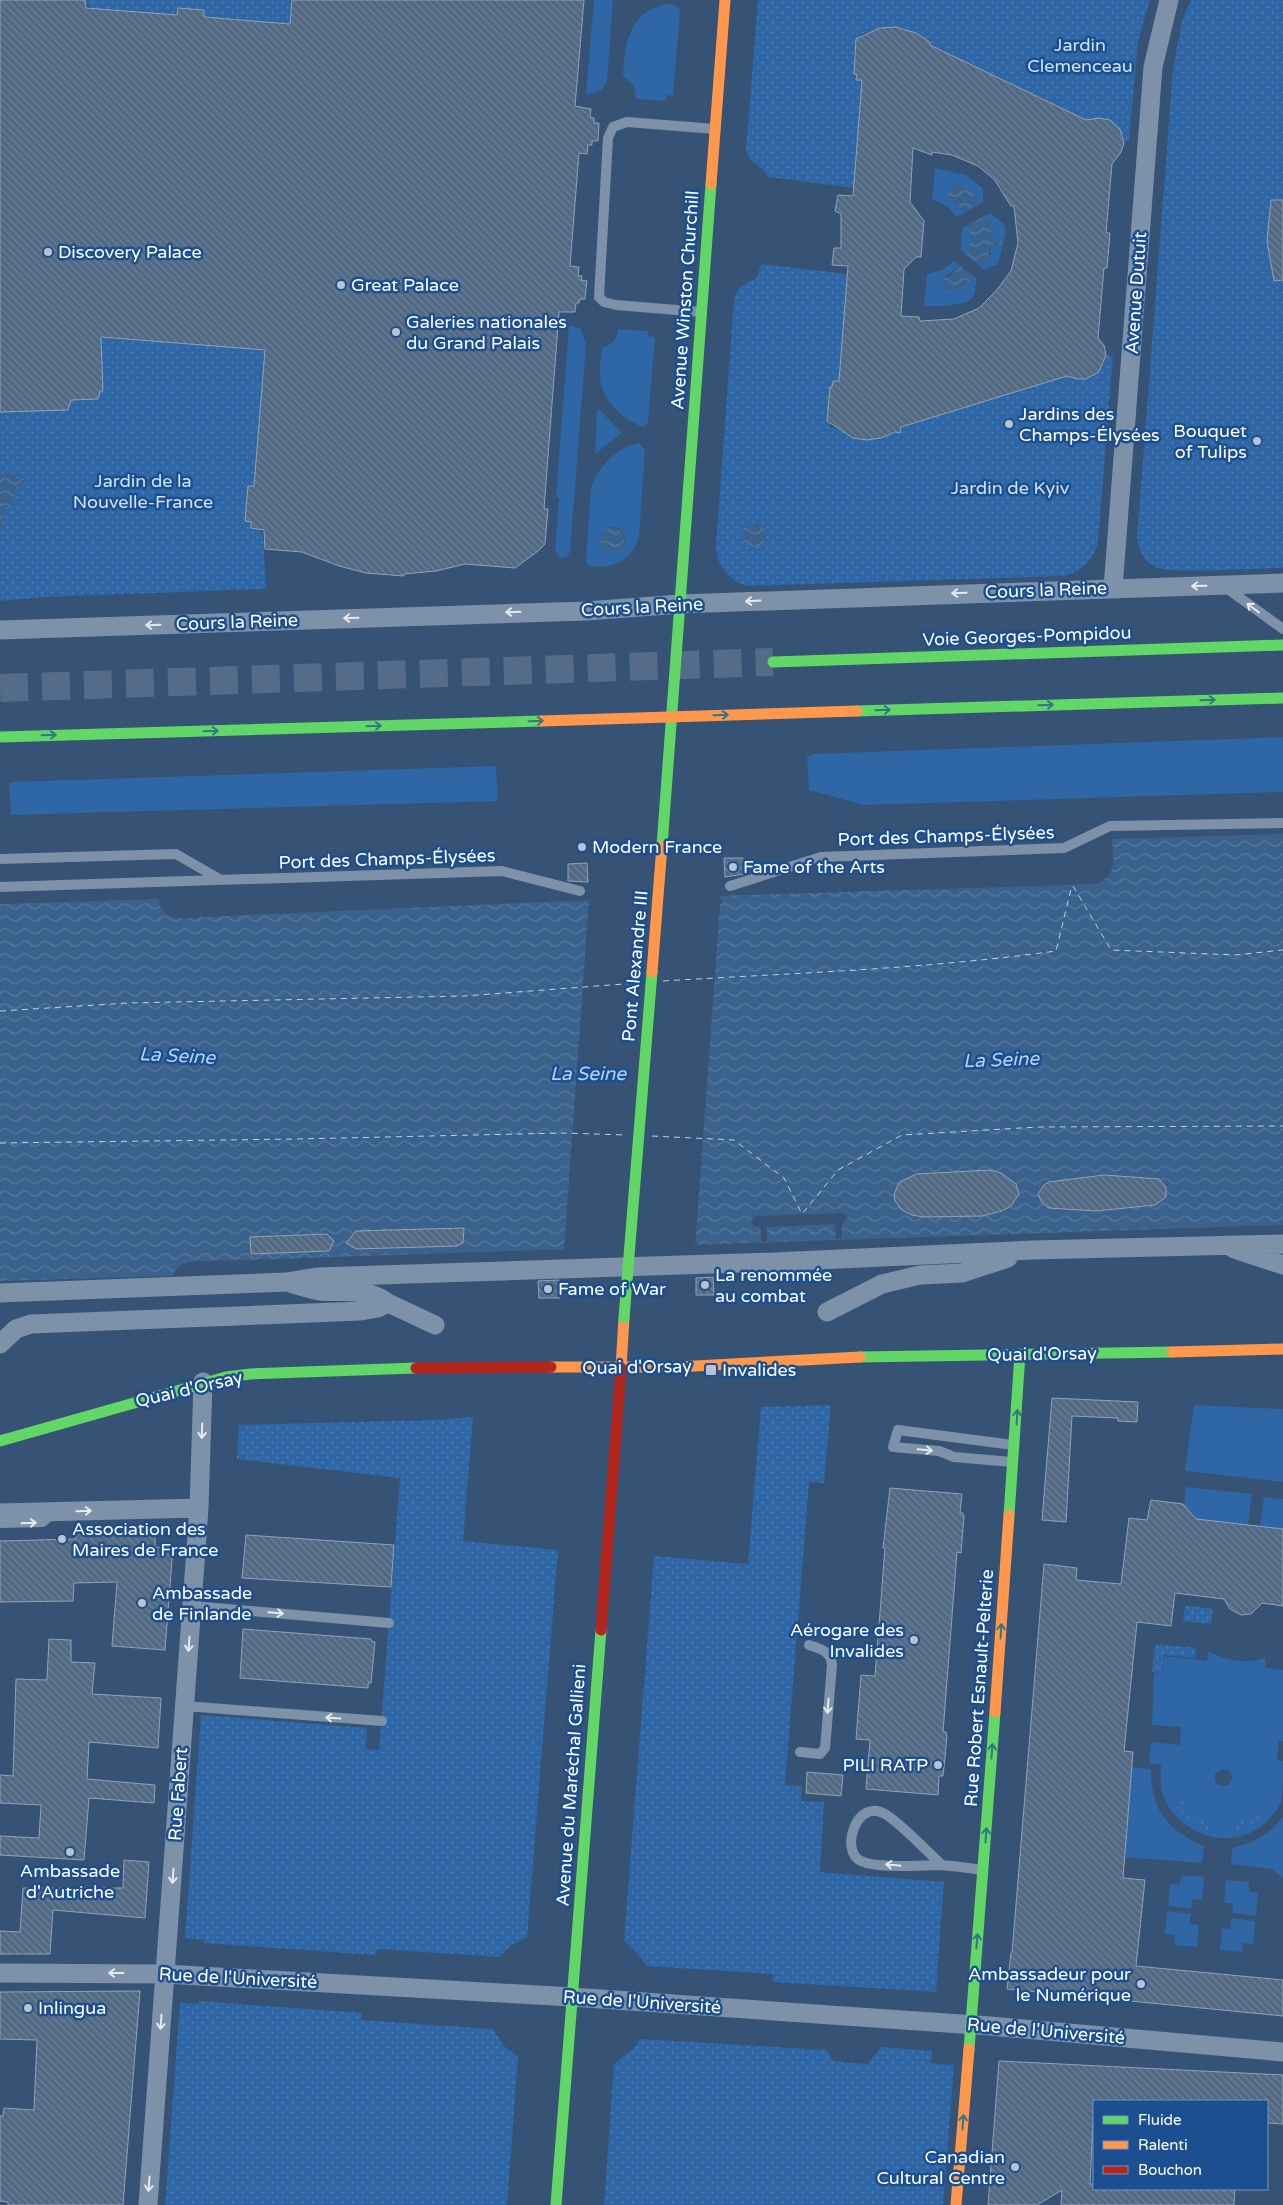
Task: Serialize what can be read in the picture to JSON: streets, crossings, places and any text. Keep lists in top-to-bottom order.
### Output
{
  "streets": {
    "main road": [
      "Avenue Winston Churchill",
      "Voie Georges-Pompidou",
      "Pont Alexandre III",
      "Quai d'Orsay",
      "Rue Robert Esnault-Pelterie",
      "Avenue du Maréchal Gallieni"
    ],
    "street": [
      "Avenue Dutuit",
      "Cours la Reine",
      "Rue Fabert",
      "Rue de l'Université"
    ],
    "lane": ["Port des Champs-Élysées"]
  },
  "crossings": [
    ["Avenue Dutuit", "Cours la Reine"],
    ["Avenue Winston Churchill", "Cours la Reine"],
    ["Avenue Winston Churchill", "Pont Alexandre III"],
    ["Pont Alexandre III", "Quai d'Orsay"],
    ["Pont Alexandre III", "Avenue du Maréchal Gallieni"],
    ["Quai d'Orsay", "Rue Robert Esnault-Pelterie"],
    ["Quai d'Orsay", "Avenue du Maréchal Gallieni"],
    ["Quai d'Orsay", "Rue Fabert"],
    ["Rue Robert Esnault-Pelterie", "Rue de l'Université"],
    ["Avenue du Maréchal Gallieni", "Rue de l'Université"],
    ["Rue Fabert", "Rue de l'Université"]
  ],
  "one_way": ["Cours la Reine", "Rue Robert Esnault-Pelterie", "Rue Fabert"],
  "water": ["La Seine"],
  "parks": ["Jardin Clemenceau", "Jardin de la Nouvelle-France", "Jardin de Kyiv"],
  "places": {
    "other": [
      "Discovery Palace",
      "Great Palace",
      "Galeries nationales du Grand Palais",
      "Jardins des Champs-Élysées",
      "Bouquet of Tulips",
      "Modern France",
      "Fame of the Arts",
      "La renommée au combat",
      "Fame of War",
      "Association des Maires de France",
      "Ambassade de Finlande",
      "Aérogare des Invalides",
      "PILI RATP",
      "Ambassade d'Autriche",
      "Ambassadeur pour le Numérique",
      "Inlingua",
      "Canadian Cultural Centre"
    ],
    "transit": ["Invalides"]
  },
  "legend": ["Fluide", "Ralenti", "Bouchon"]
}
